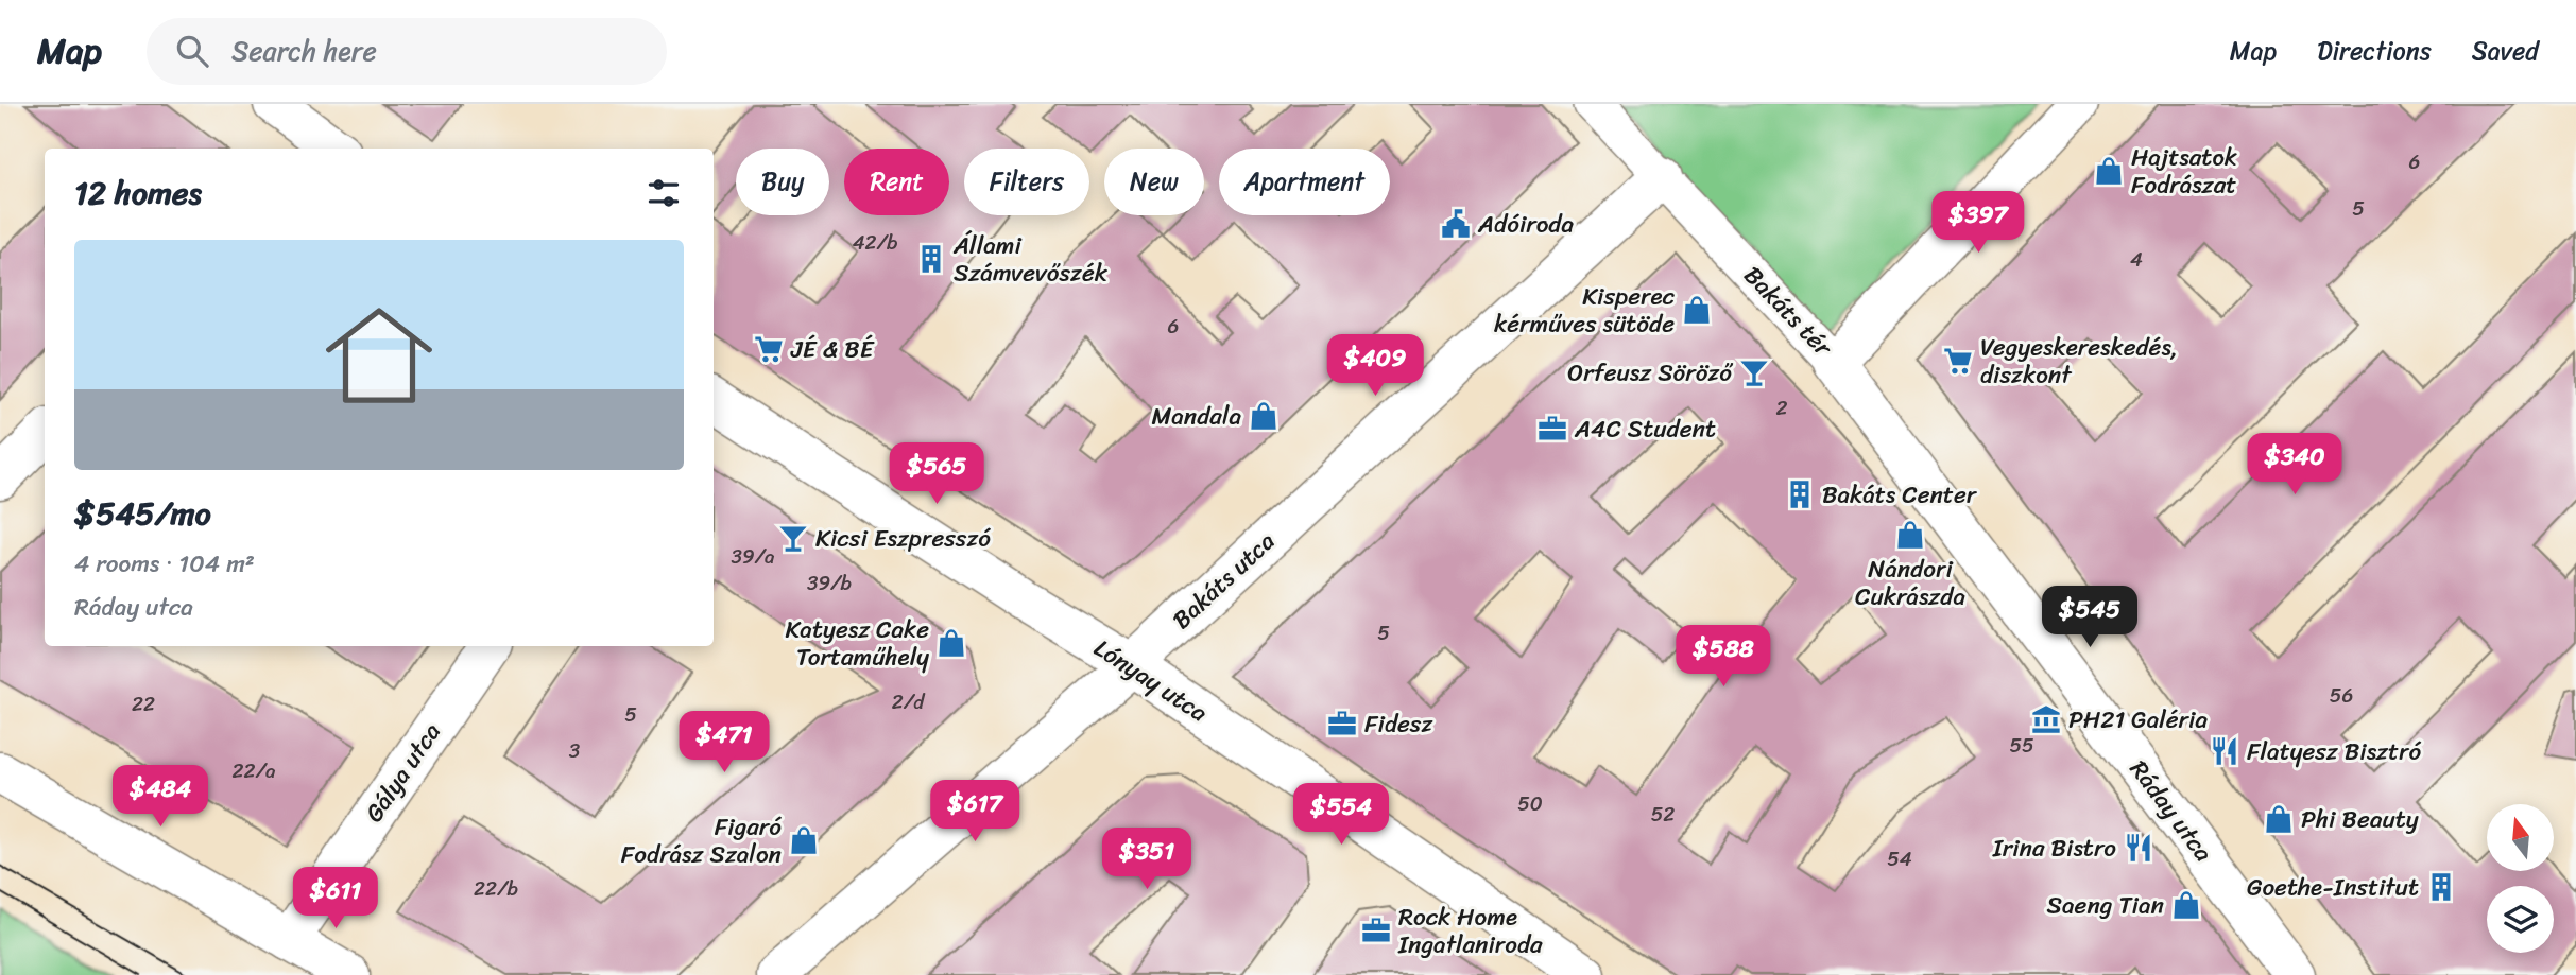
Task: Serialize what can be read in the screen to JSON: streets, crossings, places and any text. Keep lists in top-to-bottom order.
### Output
{
  "streets": {
    "street": [
      "Bakáts tér",
      "Bakáts utca",
      "Lónyay utca",
      "Gálya utca",
      "Ráday utca"
    ]
  },
  "crossings": [
    ["Bakáts tér", "Bakáts utca"],
    ["Bakáts tér", "Ráday utca"],
    ["Bakáts utca", "Lónyay utca"]
  ],
  "places": {
    "shop": [
      "Hajtsatok Fodrászat",
      "Kisperec kérműves sütöde",
      "Mandala",
      "Nándori Cukrászda",
      "Katyesz Cake Tortaműhely",
      "Phi Beauty",
      "Figaró Fodrász Szalon",
      "Saeng Tian"
    ],
    "public building": ["Adóiroda"],
    "building": ["Állami Számvevőszék", "Bakáts Center", "Goethe-Institut"],
    "supermarket": ["JÉ & BÉ", "Vegyeskereskedés, diszkont"],
    "bar": ["Orfeusz Söröző", "Kicsi Eszpresszó"],
    "office": ["A4C Student", "Fidesz", "Rock Home Ingatlaniroda"],
    "museum": ["PH21 Galéria"],
    "restaurant": ["Flatyesz Bisztró", "Irina Bistro"]
  },
  "house_numbers": [
    "6",
    "5",
    "42/b",
    "4",
    "6",
    "2",
    "39/a",
    "39/b",
    "5",
    "56",
    "2/d",
    "22",
    "5",
    "55",
    "3",
    "22/a",
    "50",
    "52",
    "54",
    "22/b"
  ],
  "north": "top",
  "page": {
    "header": "Map",
    "search": "Search here",
    "nav": ["Map", "Directions", "Saved"],
    "chip": [
      "Buy",
      "Rent",
      "Filters",
      "New",
      "Apartment"
    ],
    "heading": "12 homes",
    "price": [
      "$397",
      "$409",
      "$340",
      "$565",
      "$545",
      "$588",
      "$471",
      "$484",
      "$617",
      "$554",
      "$351",
      "$611"
    ],
    "list": [
      {
        "name": "$545/mo",
        "note": "4 rooms · 104 m² · Ráday utca"
      }
    ]
  }
}
